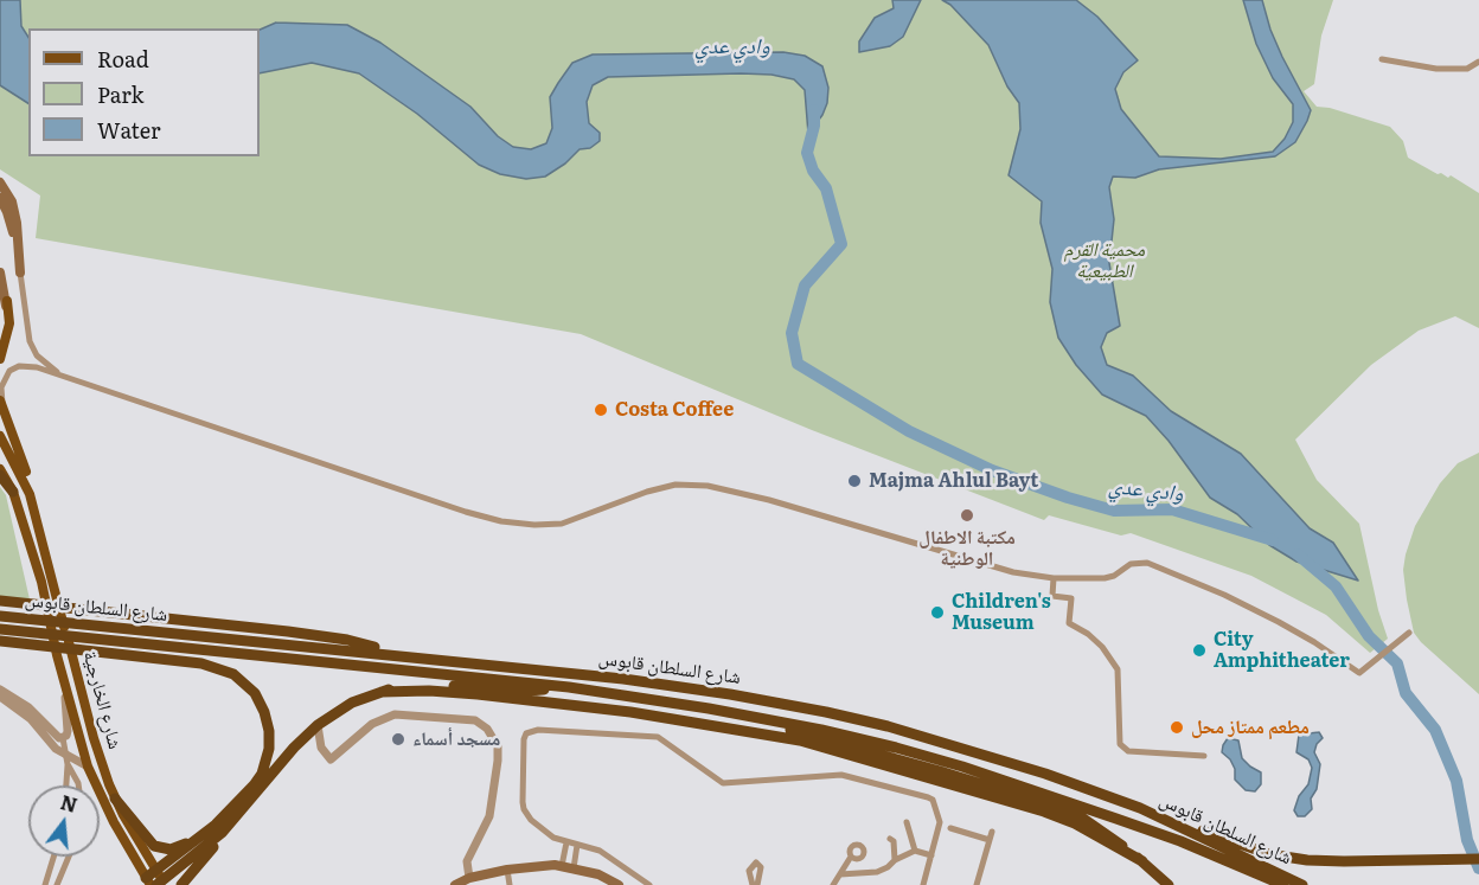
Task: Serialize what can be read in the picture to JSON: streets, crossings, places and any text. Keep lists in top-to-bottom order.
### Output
{
  "streets": {
    "highway": ["شارع السلطان قابوس"],
    "main road": ["شارع الخارجية"]
  },
  "water": ["وادي عدي"],
  "parks": ["محمية القرم الطبيعية"],
  "places": [
    "Costa Coffee",
    "Majma Ahlul Bayt",
    "مكتبة الاطفال الوطنية",
    "Children's Museum",
    "City Amphitheater",
    "مطعم ممتاز محل",
    "مسجد أسماء"
  ],
  "legend": ["Road", "Park", "Water"],
  "north": "top"
}
